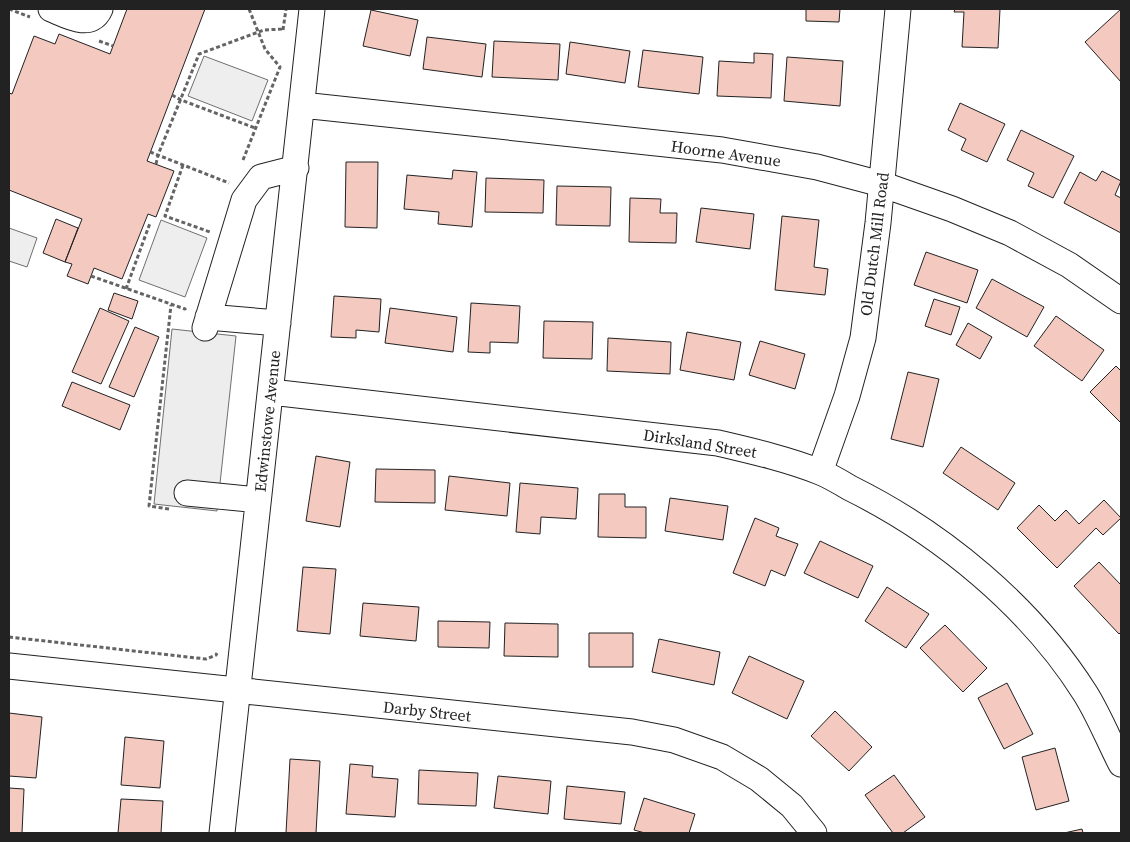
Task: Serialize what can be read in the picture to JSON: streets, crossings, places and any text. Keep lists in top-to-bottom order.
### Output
{
  "streets": {
    "street": [
      "Hoorne Avenue",
      "Old Dutch Mill Road",
      "Edwinstowe Avenue",
      "Dirksland Street",
      "Darby Street"
    ]
  },
  "crossings": [
    ["Hoorne Avenue", "Old Dutch Mill Road"],
    ["Hoorne Avenue", "Edwinstowe Avenue"],
    ["Old Dutch Mill Road", "Dirksland Street"],
    ["Edwinstowe Avenue", "Dirksland Street"],
    ["Edwinstowe Avenue", "Darby Street"]
  ]
}
